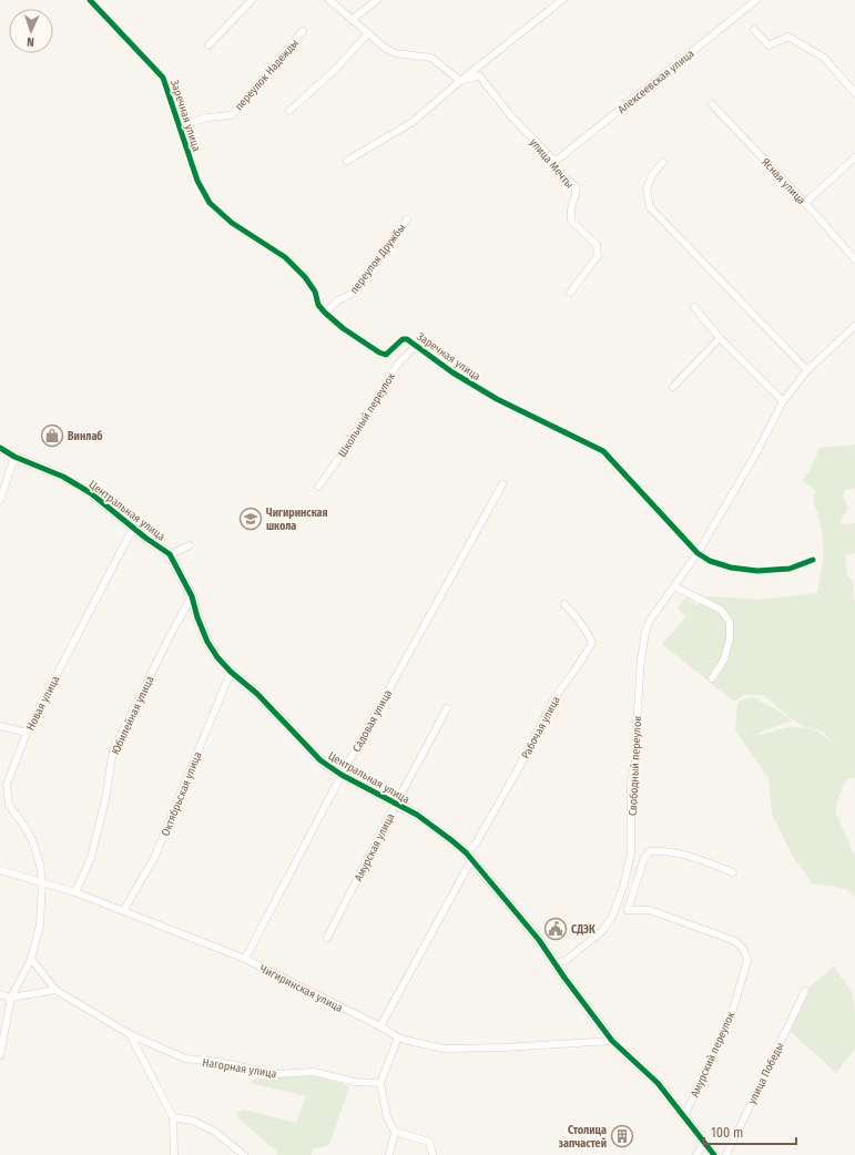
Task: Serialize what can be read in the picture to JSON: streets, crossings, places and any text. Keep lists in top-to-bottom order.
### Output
{
  "streets": {
    "street": [
      "переулок Надежды",
      "Алексеевская улица",
      "Заречная улица",
      "улица Мечты",
      "Ясная улица",
      "переулок Дружбы",
      "Школьный переулок",
      "Центральная улица",
      "Новая улица",
      "Юбилейная улица",
      "Садовая улица",
      "Рабочая улица",
      "Свободный переулок",
      "Октябрьская улица",
      "Амурская улица",
      "Чигиринская улица",
      "Амурский переулок",
      "Нагорная улица",
      "улица Победы"
    ]
  },
  "crossings": [
    ["переулок Надежды", "Заречная улица"],
    ["Алексеевская улица", "улица Мечты"],
    ["Заречная улица", "переулок Дружбы"],
    ["Заречная улица", "Школьный переулок"],
    ["Заречная улица", "Свободный переулок"],
    ["Центральная улица", "Новая улица"],
    ["Центральная улица", "Юбилейная улица"],
    ["Центральная улица", "Садовая улица"],
    ["Центральная улица", "Рабочая улица"],
    ["Центральная улица", "Свободный переулок"],
    ["Центральная улица", "Октябрьская улица"],
    ["Центральная улица", "Амурская улица"],
    ["Центральная улица", "Чигиринская улица"],
    ["Центральная улица", "Амурский переулок"],
    ["Новая улица", "Чигиринская улица"],
    ["Юбилейная улица", "Чигиринская улица"],
    ["Садовая улица", "Чигиринская улица"],
    ["Октябрьская улица", "Чигиринская улица"]
  ],
  "places": {
    "shop": ["Винлаб"],
    "school or university": ["Чигиринская школа"],
    "public building": ["СДЭК"],
    "building": ["Столица запчастей"]
  },
  "scale_bar": "100 m",
  "north": "bottom"
}
